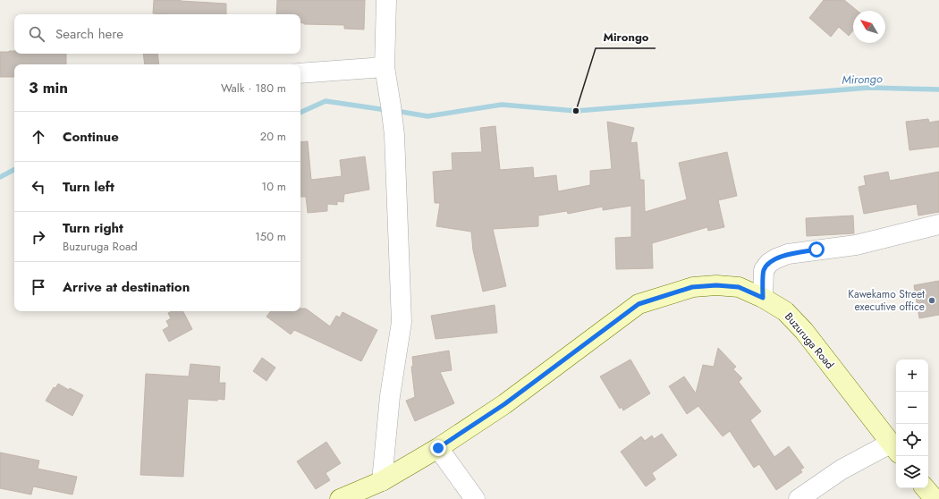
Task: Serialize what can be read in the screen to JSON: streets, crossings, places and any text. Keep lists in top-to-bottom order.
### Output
{
  "streets": {
    "main road": ["Buzuruga Road"]
  },
  "water": ["Mirongo"],
  "places": ["Mirongo", "Kawekamo Street executive office"],
  "north": "top left",
  "page": {
    "search": "Search here",
    "heading": ["3 min", "Walk · 180 m"],
    "list": [
      ["Continue", "20 m"],
      ["Turn left", "10 m"],
      ["Turn right", "Buzuruga Road", "150 m"],
      "Arrive at destination"
    ],
    "map_buttons": ["+", "−"]
  }
}
